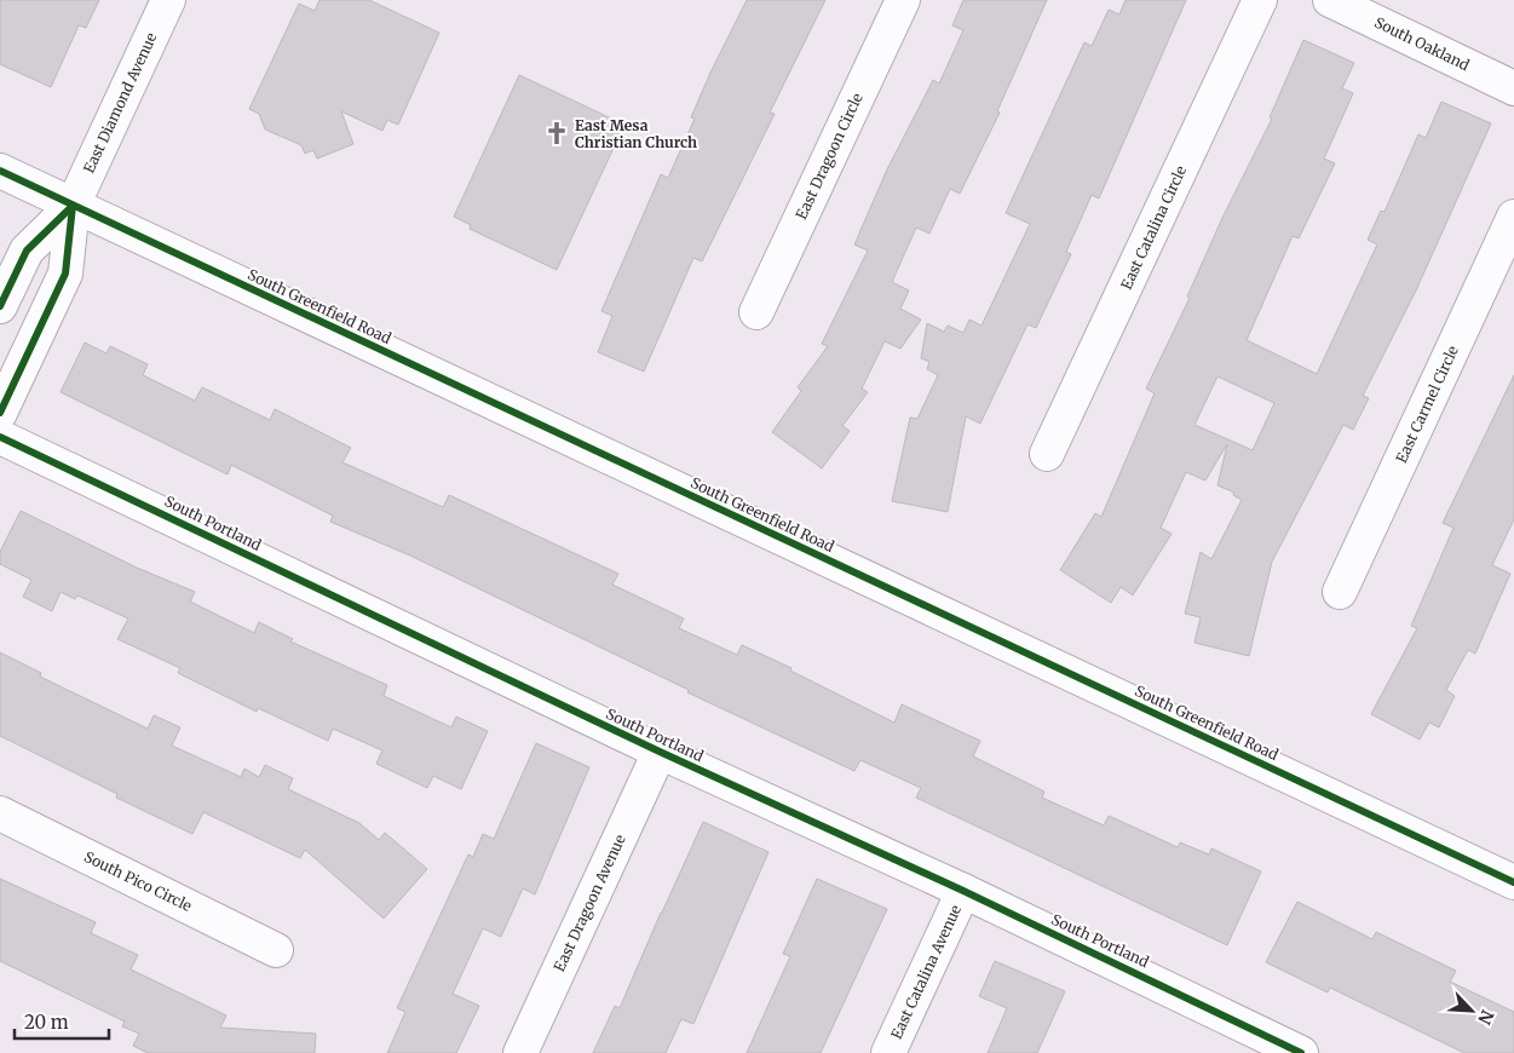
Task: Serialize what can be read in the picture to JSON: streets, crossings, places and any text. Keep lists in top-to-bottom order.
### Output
{
  "streets": {
    "street": [
      "South Oakland",
      "East Diamond Avenue",
      "East Dragoon Circle",
      "East Catalina Circle",
      "South Greenfield Road",
      "East Carmel Circle",
      "South Portland",
      "South Pico Circle",
      "East Dragoon Avenue",
      "East Catalina Avenue"
    ]
  },
  "crossings": [
    ["East Diamond Avenue", "South Greenfield Road"],
    ["South Portland", "East Dragoon Avenue"],
    ["South Portland", "East Catalina Avenue"]
  ],
  "places": {
    "church": ["East Mesa Christian Church"]
  },
  "scale_bar": "20 m",
  "north": "bottom right"
}
